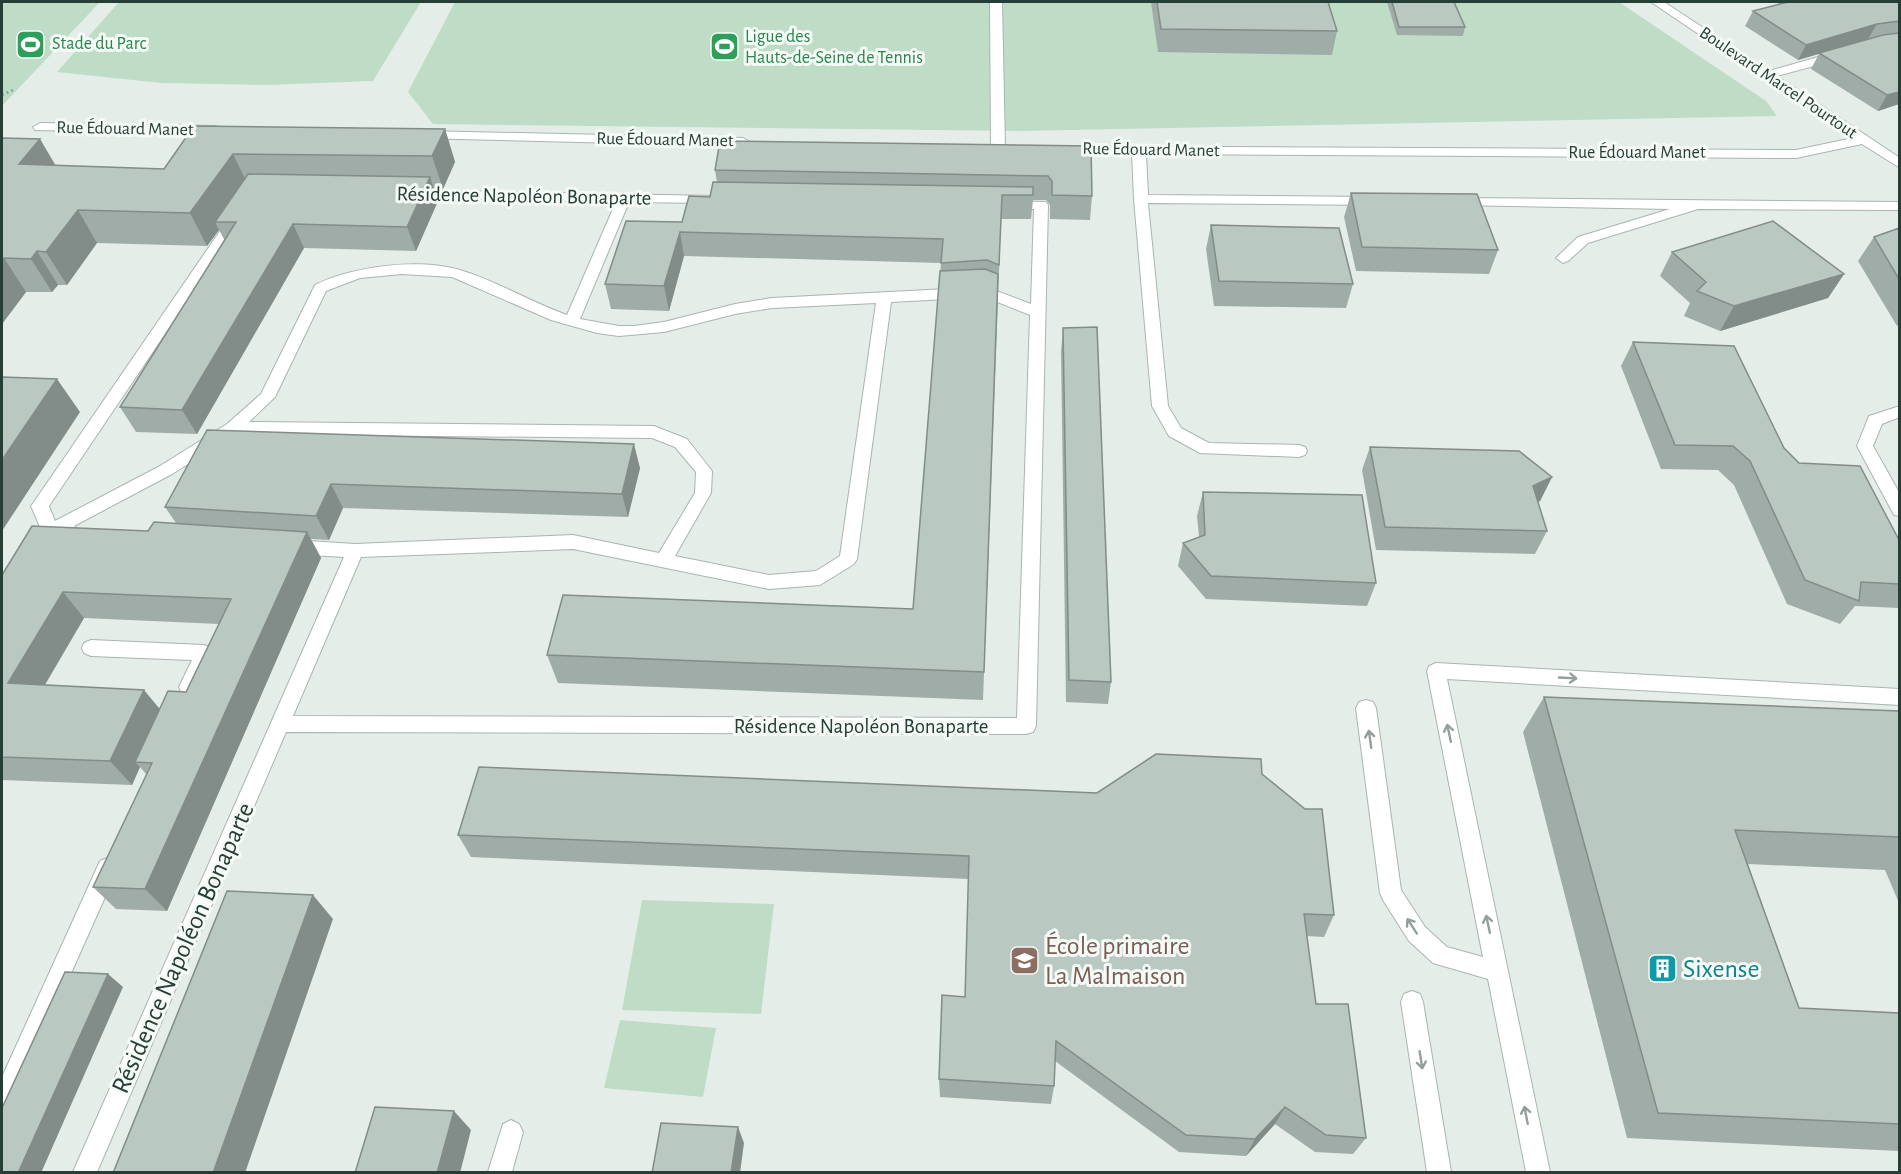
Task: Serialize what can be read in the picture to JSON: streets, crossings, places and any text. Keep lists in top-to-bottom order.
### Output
{
  "streets": {
    "street": ["Boulevard Marcel Pourtout", "Rue Édouard Manet", "Résidence Napoléon Bonaparte"]
  },
  "crossings": [
    ["Boulevard Marcel Pourtout", "Rue Édouard Manet"]
  ],
  "places": {
    "sports": ["Stade du Parc", "Ligue des Hauts-de-Seine de Tennis"],
    "school or university": ["École primaire La Malmaison"],
    "building": ["Sixense"]
  }
}
